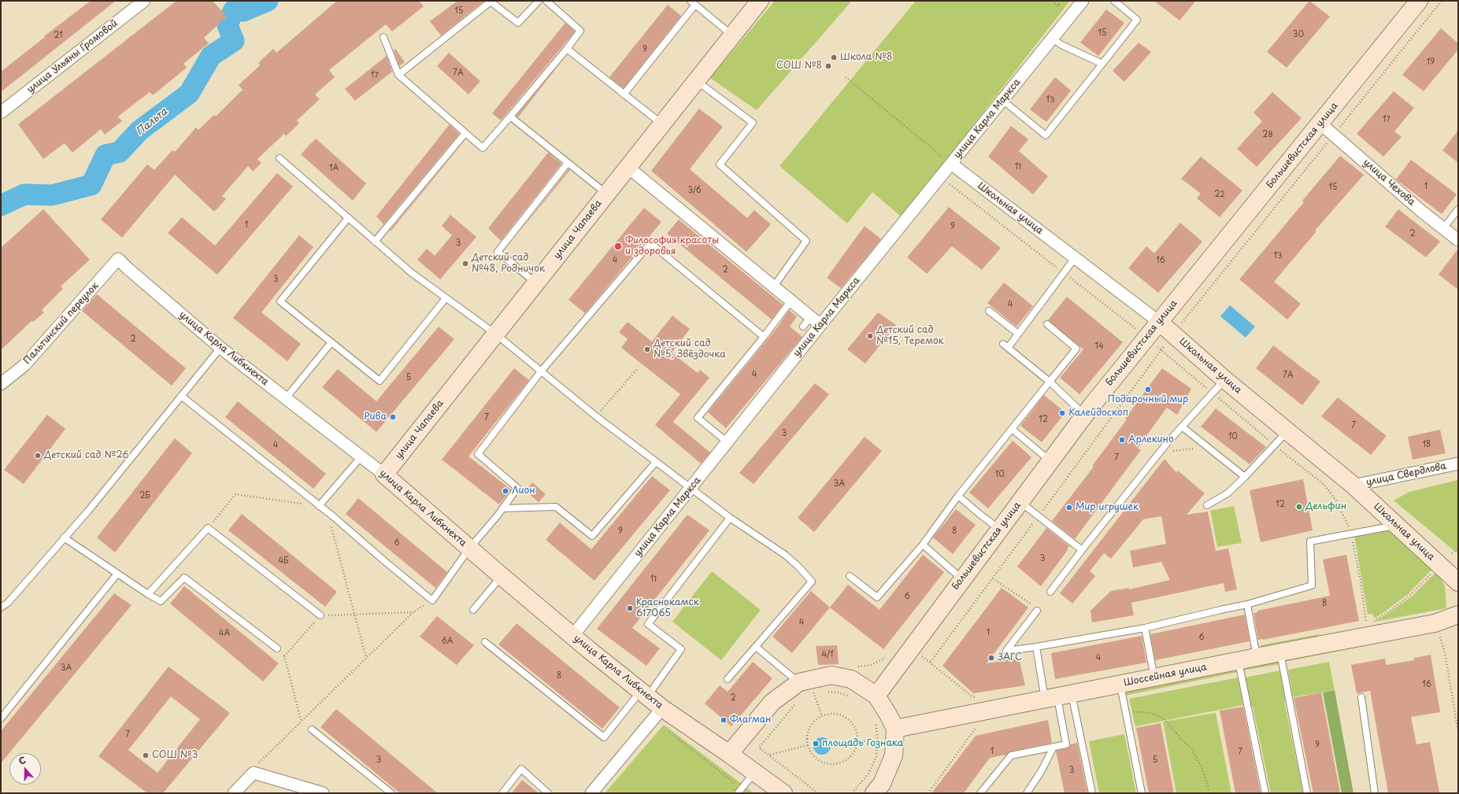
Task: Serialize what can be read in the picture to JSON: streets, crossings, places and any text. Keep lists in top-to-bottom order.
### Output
{
  "streets": {
    "street": [
      "улица Ульяны Громовой",
      "улица Карла Маркса",
      "Большевистская улица",
      "улица Чехова",
      "Школьная улица",
      "улица Чапаева",
      "Пальтинский переулок",
      "улица Карла Либкнехта",
      "улица Свердлова",
      "Шоссейная улица"
    ]
  },
  "crossings": [
    ["улица Карла Маркса", "Школьная улица"],
    ["улица Карла Маркса", "улица Карла Либкнехта"],
    ["Большевистская улица", "улица Чехова"],
    ["Большевистская улица", "Школьная улица"],
    ["Школьная улица", "улица Свердлова"],
    ["улица Чапаева", "улица Карла Либкнехта"],
    ["Пальтинский переулок", "улица Карла Либкнехта"]
  ],
  "water": ["Пальта"],
  "places": [
    "Школа №8",
    "СОШ №8",
    "Философия красоты и здоровья",
    "Детский сад №48, Родничок",
    "Детский сад №15, Теремок",
    "Детский сад №5, Звёздочка",
    "Подарочный мир",
    "Калейдоскоп",
    "Рива",
    "Арлекино",
    "Детский сад №26",
    "Лион",
    "Дельфин",
    "Мир игрушек",
    "Краснокамск 617065",
    "ЗАГС",
    "Флагман",
    "площадь Гознака",
    "СОШ №3"
  ],
  "house_numbers": [
    "15",
    "15",
    "30",
    "21",
    "9",
    "19",
    "7А",
    "17",
    "13",
    "17",
    "28",
    "11",
    "1А",
    "1",
    "15",
    "3/6",
    "22",
    "1",
    "9",
    "2",
    "3",
    "13",
    "4",
    "16",
    "2",
    "3",
    "4",
    "2",
    "14",
    "4",
    "7А",
    "5",
    "7",
    "12",
    "7",
    "3",
    "10",
    "18",
    "4",
    "7",
    "10",
    "3А",
    "2Б",
    "12",
    "9",
    "8",
    "6",
    "3",
    "4Б",
    "11",
    "6",
    "8",
    "4",
    "1",
    "4А",
    "6",
    "6А",
    "4/1",
    "4",
    "3А",
    "8",
    "16",
    "2",
    "7",
    "9",
    "1",
    "7",
    "3",
    "5",
    "3"
  ],
  "north": "top"
}
